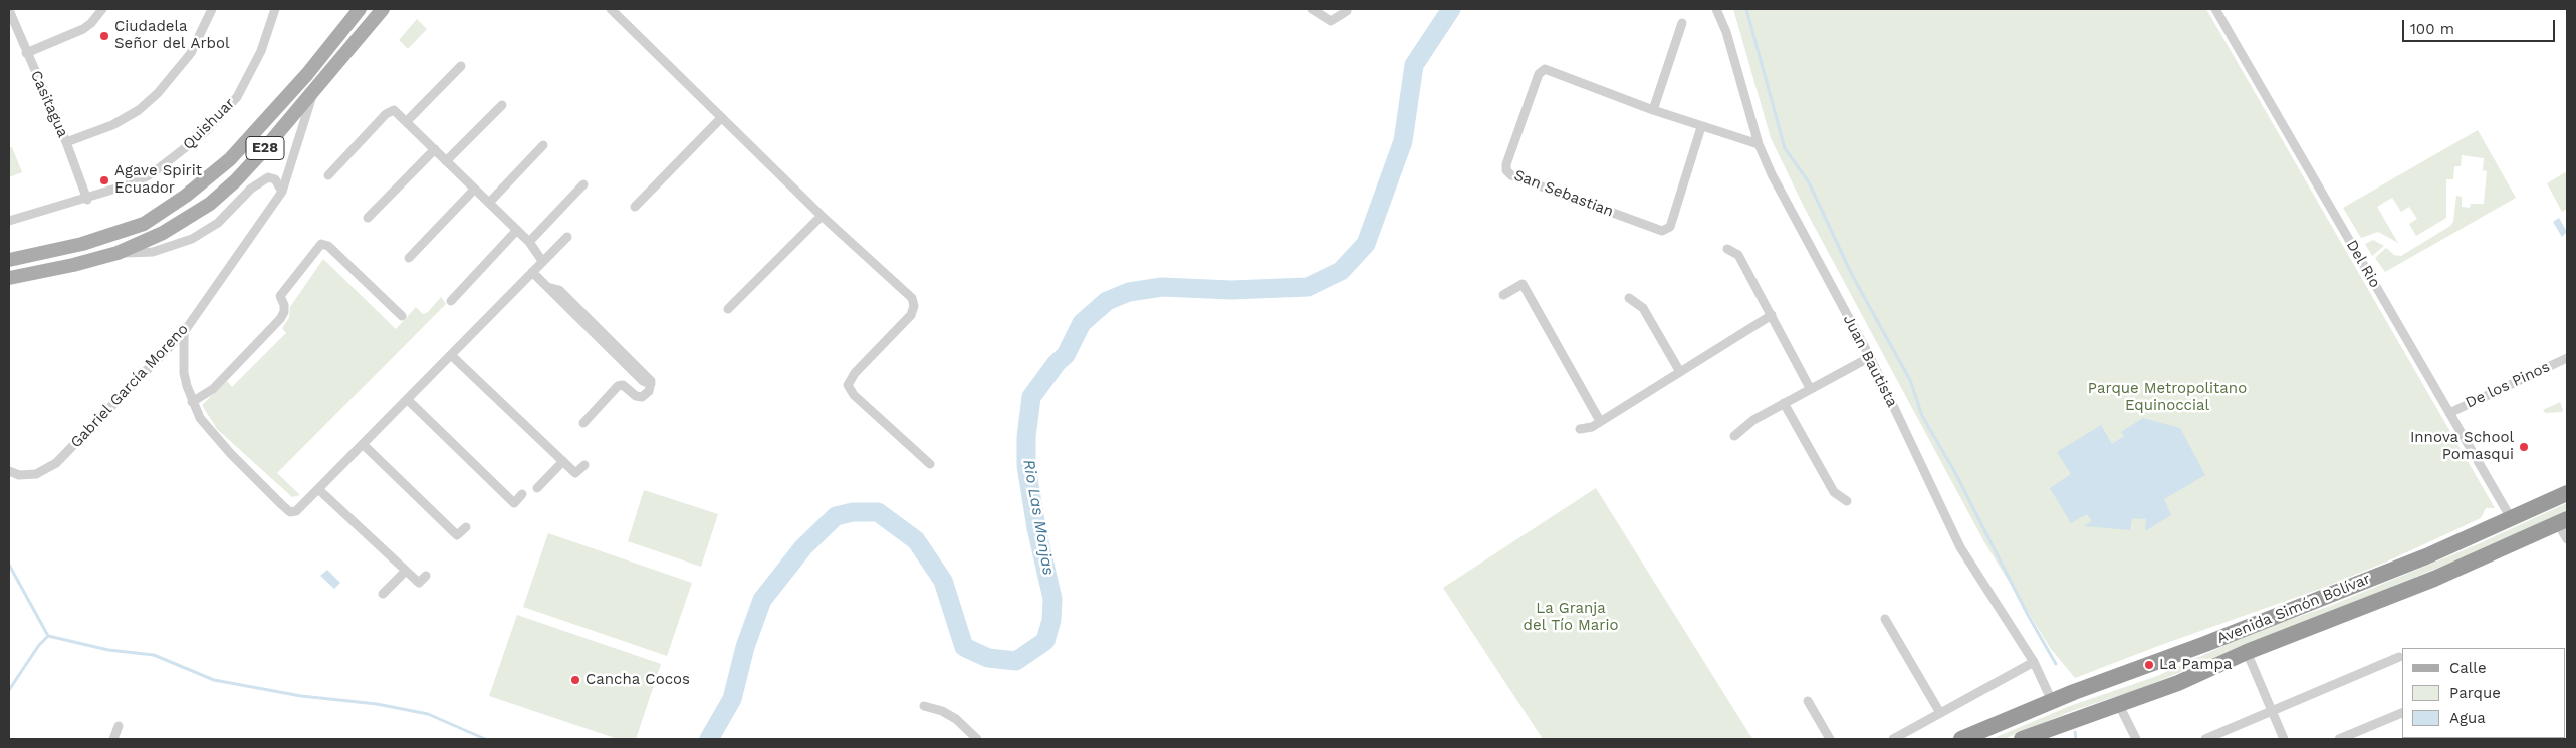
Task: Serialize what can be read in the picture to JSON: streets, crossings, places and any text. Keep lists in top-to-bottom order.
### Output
{
  "streets": {
    "highway": ["Avenida Simón Bolívar"],
    "main road": ["E28"],
    "street": [
      "Casitagua",
      "Quishuar",
      "San Sebastian",
      "Del Rio",
      "Juan Bautista",
      "De los Pinos",
      "Gabriel García Moreno"
    ]
  },
  "crossings": [
    ["Casitagua", "Quishuar"],
    ["E28", "Gabriel García Moreno"],
    ["San Sebastian", "Juan Bautista"],
    ["Del Rio", "De los Pinos"],
    ["Del Rio", "Avenida Simón Bolívar"],
    ["Juan Bautista", "Avenida Simón Bolívar"]
  ],
  "water": ["Rio Las Monjas"],
  "parks": ["Parque Metropolitano Equinoccial", "La Granja del Tío Mario"],
  "places": [
    "Ciudadela Señor del Arbol",
    "Agave Spirit Ecuador",
    "Innova School Pomasqui",
    "La Pampa",
    "Cancha Cocos"
  ],
  "legend": ["Calle", "Parque", "Agua"],
  "scale_bar": "100 m"
}
